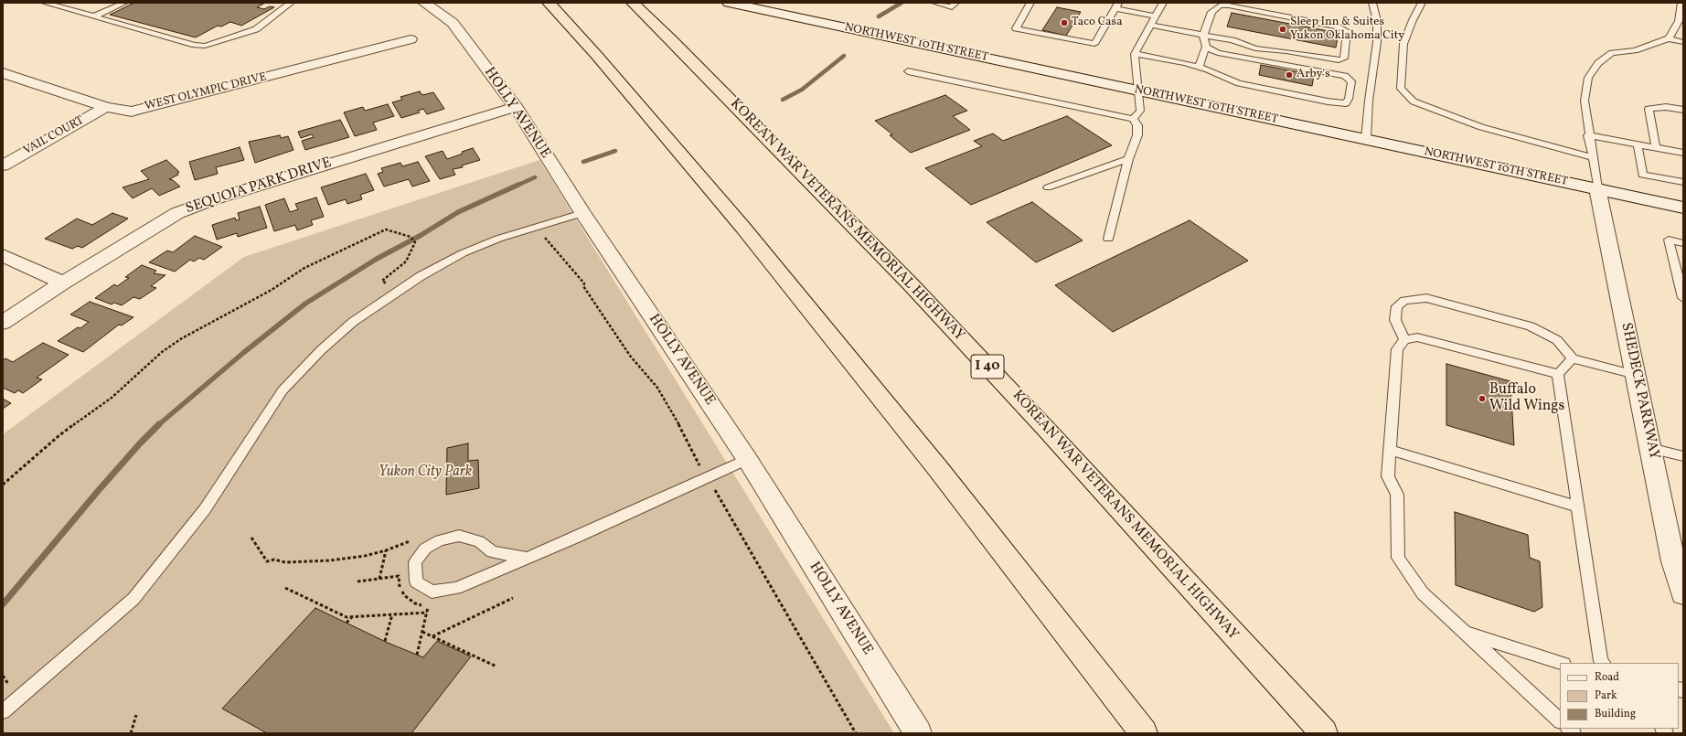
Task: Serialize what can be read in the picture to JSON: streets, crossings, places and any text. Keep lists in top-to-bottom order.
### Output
{
  "streets": {
    "highway": ["KOREAN WAR VETERANS MEMORIAL HIGHWAY", "I 40"],
    "street": [
      "NORTHWEST 10TH STREET",
      "WEST OLYMPIC DRIVE",
      "HOLLY AVENUE",
      "VAIL COURT",
      "SEQUOIA PARK DRIVE",
      "SHEDECK PARKWAY"
    ]
  },
  "crossings": [
    ["NORTHWEST 10TH STREET", "SHEDECK PARKWAY"],
    ["WEST OLYMPIC DRIVE", "VAIL COURT"],
    ["HOLLY AVENUE", "SEQUOIA PARK DRIVE"]
  ],
  "parks": ["Yukon City Park"],
  "places": [
    "Taco Casa",
    "Sleep Inn & Suites Yukon Oklahoma City",
    "Arby's",
    "Buffalo Wild Wings"
  ],
  "legend": ["Road", "Park", "Building"]
}
